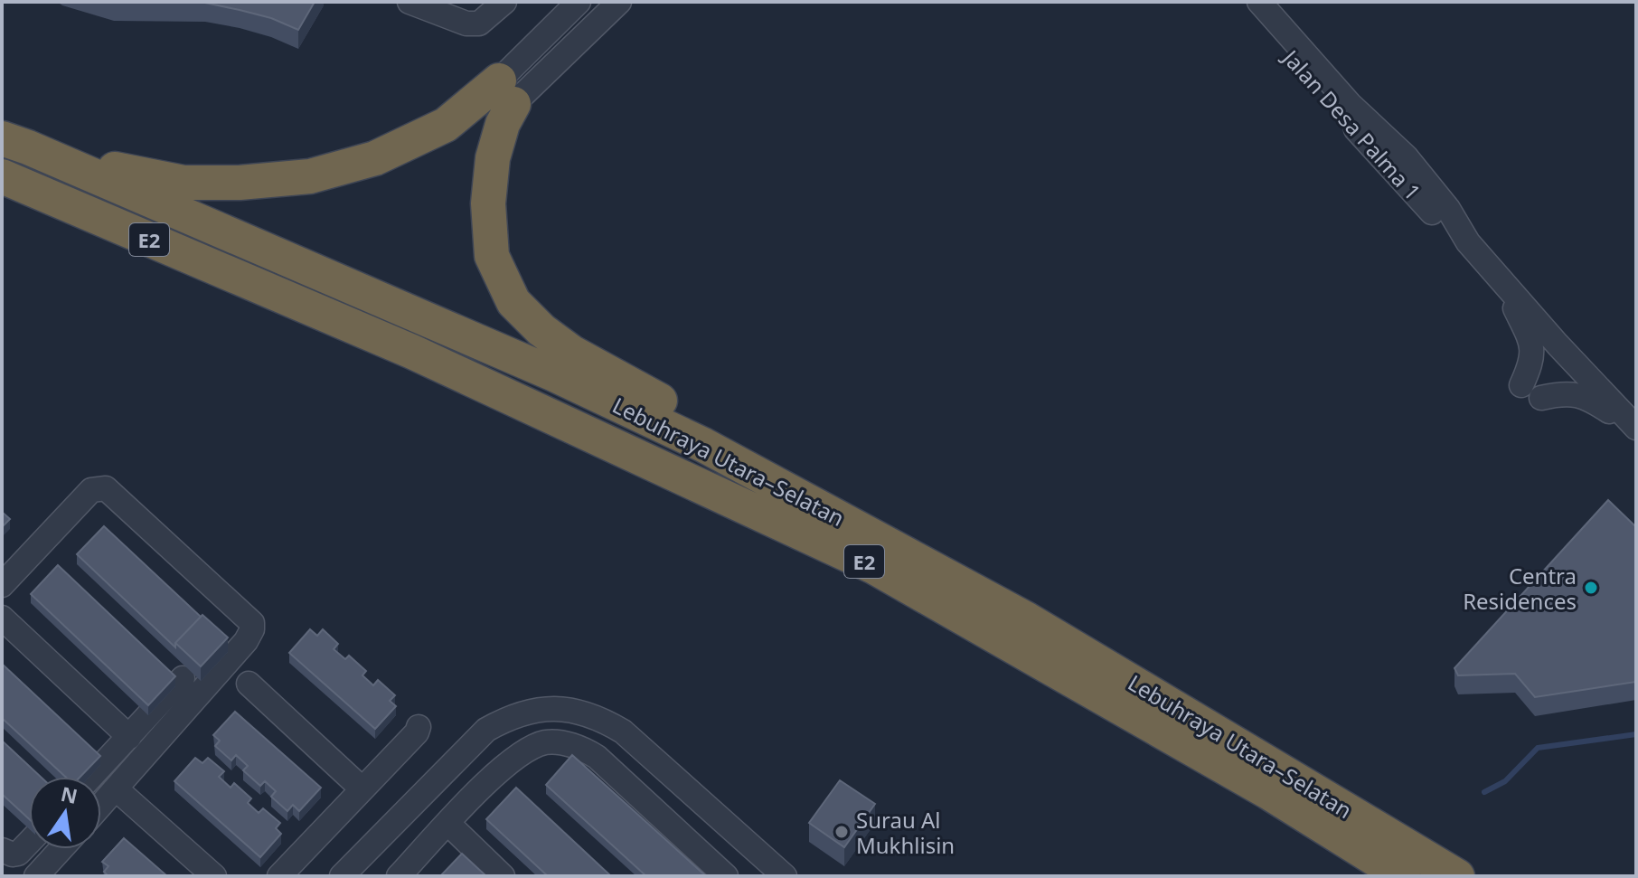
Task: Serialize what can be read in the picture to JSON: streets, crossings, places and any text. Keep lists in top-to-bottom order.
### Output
{
  "streets": {
    "highway": ["E2", "Lebuhraya Utara–Selatan"],
    "street": ["Jalan Desa Palma 1"]
  },
  "places": ["Centra Residences", "Surau Al Mukhlisin"],
  "north": "top"
}
